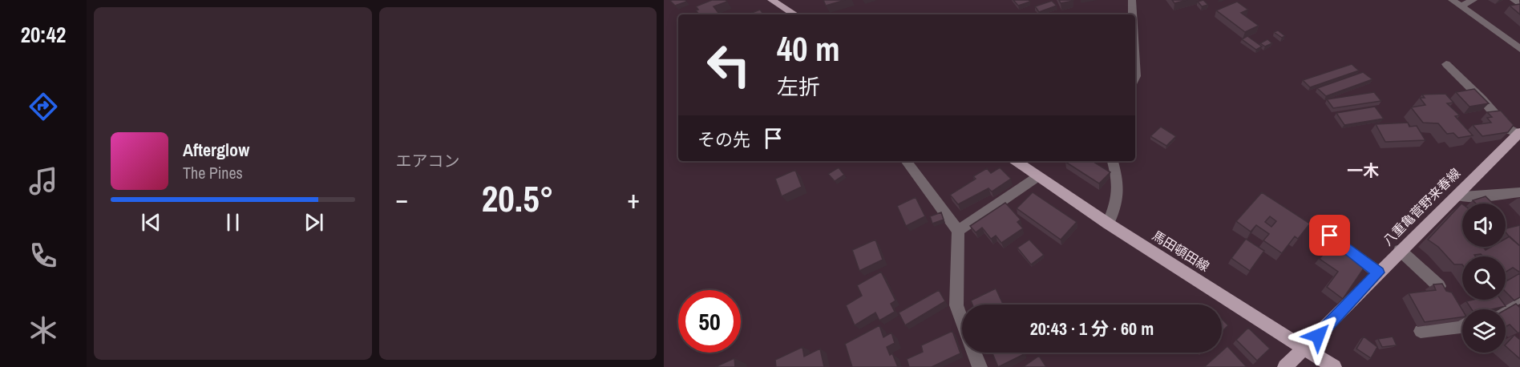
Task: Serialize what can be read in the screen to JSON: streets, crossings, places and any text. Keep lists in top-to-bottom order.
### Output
{
  "streets": {
    "main road": ["八重亀菅野来春線", "馬田頓田線"]
  },
  "crossings": [
    ["八重亀菅野来春線", "馬田頓田線"]
  ],
  "districts": ["一木"],
  "page": {
    "tabs": "20:42",
    "tile": "エアコン",
    "turn": ["40 m", "左折"],
    "then": "その先",
    "song": ["Afterglow", "The Pines"],
    "heat": ["−", "20.5°", "+"],
    "limit": "50",
    "trip": "20:43 · 1 分 · 60 m"
  }
}
